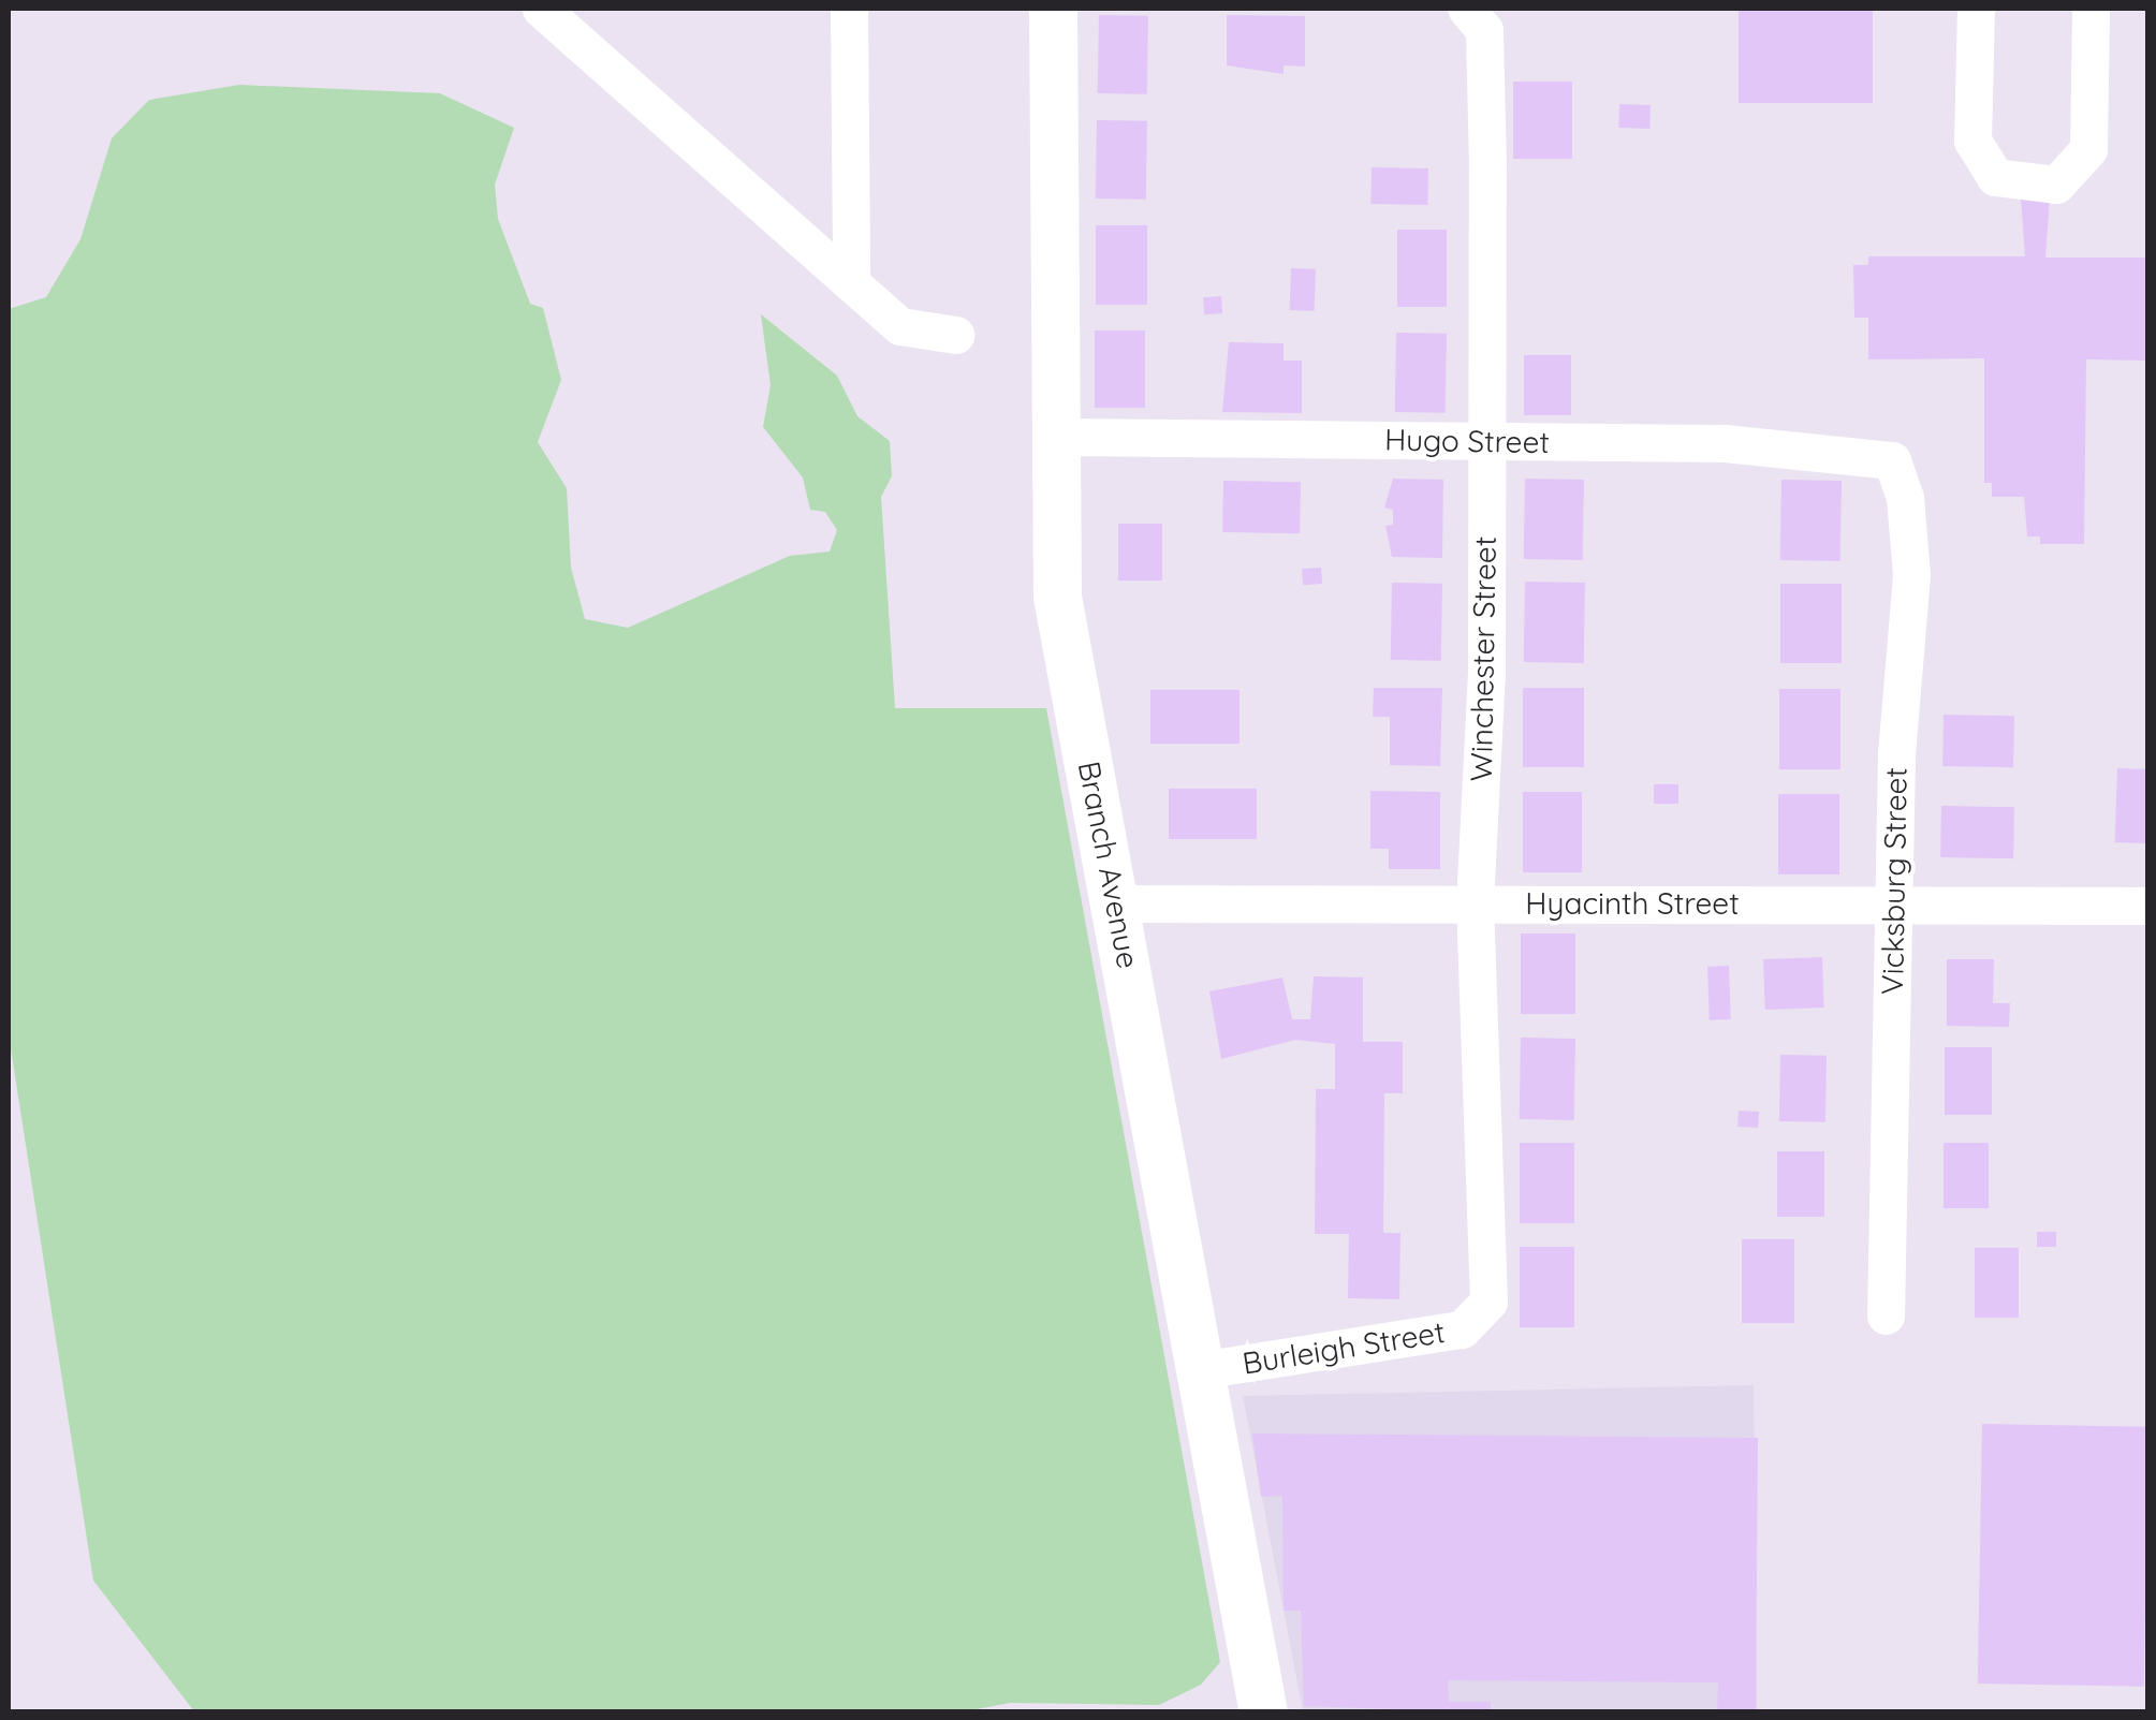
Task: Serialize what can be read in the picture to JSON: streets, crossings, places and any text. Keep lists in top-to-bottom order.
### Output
{
  "streets": {
    "main road": ["Branch Avenue"],
    "street": [
      "Hugo Street",
      "Winchester Street",
      "Vicksburg Street",
      "Hyacinth Street",
      "Burleigh Street"
    ]
  },
  "crossings": [
    ["Hugo Street", "Winchester Street"],
    ["Hugo Street", "Branch Avenue"],
    ["Hugo Street", "Vicksburg Street"],
    ["Winchester Street", "Hyacinth Street"],
    ["Winchester Street", "Burleigh Street"],
    ["Branch Avenue", "Hyacinth Street"],
    ["Branch Avenue", "Burleigh Street"],
    ["Vicksburg Street", "Hyacinth Street"]
  ]
}
